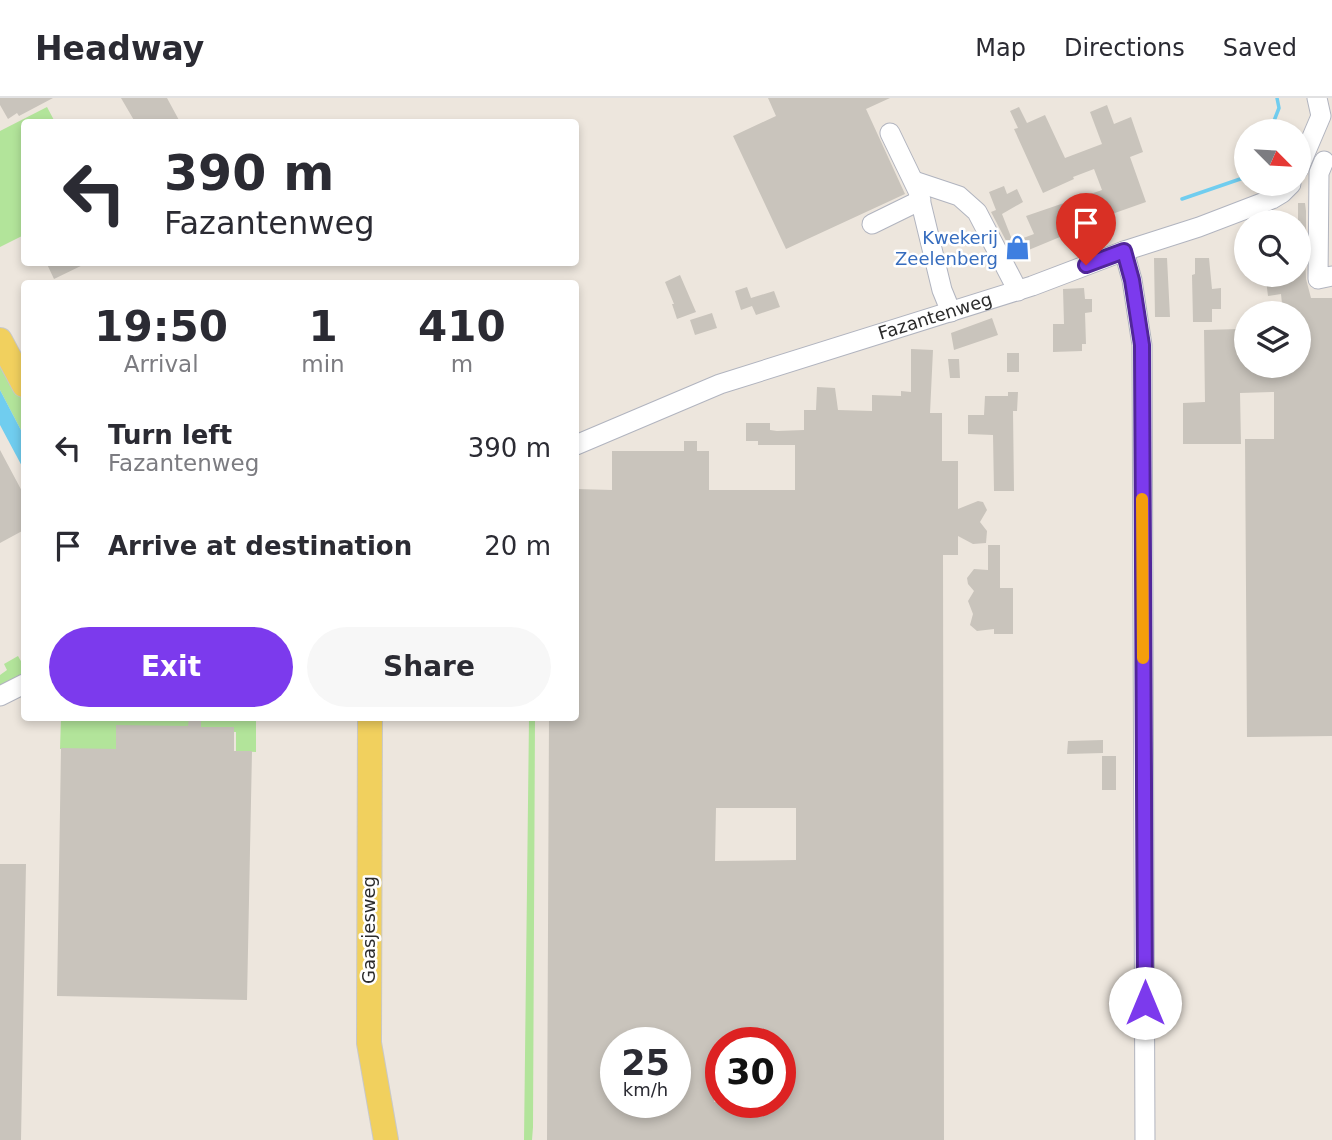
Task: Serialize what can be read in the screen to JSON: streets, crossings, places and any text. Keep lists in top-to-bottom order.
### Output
{
  "streets": {
    "main road": ["Gaasjesweg"],
    "street": ["Fazantenweg"]
  },
  "places": {
    "shop": ["Kwekerij Zeelenberg"]
  },
  "north": "bottom right",
  "page": {
    "header": "Headway",
    "nav": ["Map", "Directions", "Saved"],
    "turn": ["390 m", "Fazantenweg"],
    "eta": [
      "19:50",
      "Arrival",
      "1",
      "min",
      "410",
      "m"
    ],
    "list": [
      {
        "name": "Turn left",
        "note": "Fazantenweg",
        "value": "390 m"
      },
      {
        "name": "Arrive at destination",
        "value": "20 m"
      }
    ],
    "buttons": ["Exit", "Share"],
    "speed": "25 km/h",
    "limit": "30"
  }
}
